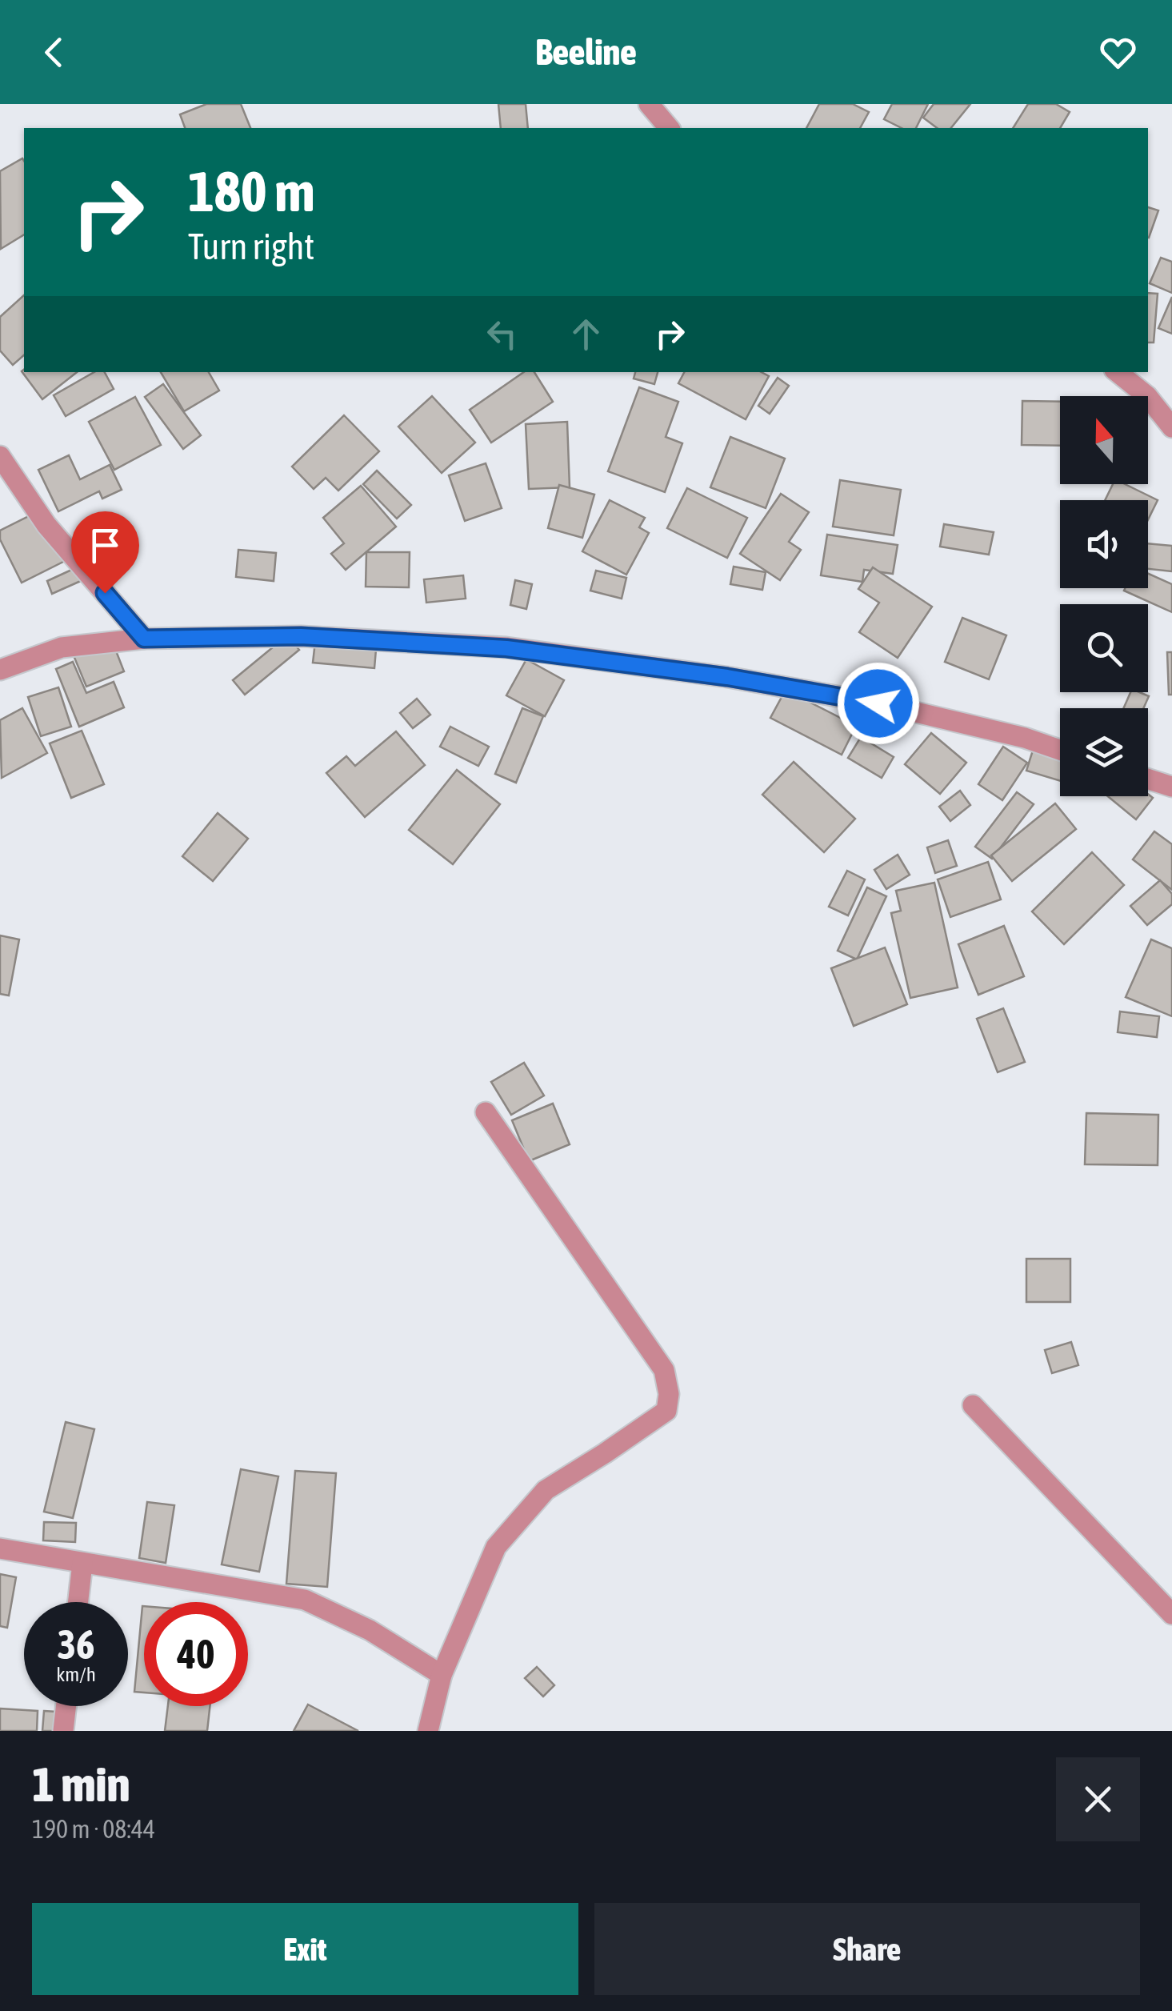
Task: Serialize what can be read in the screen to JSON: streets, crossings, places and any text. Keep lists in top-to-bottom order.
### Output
{
  "north": "top",
  "page": {
    "header": "Beeline",
    "turn": ["180 m", "Turn right"],
    "speed": "36 km/h",
    "limit": "40",
    "heading": ["1 min", "190 m · 08:44"],
    "buttons": ["Exit", "Share"]
  }
}
